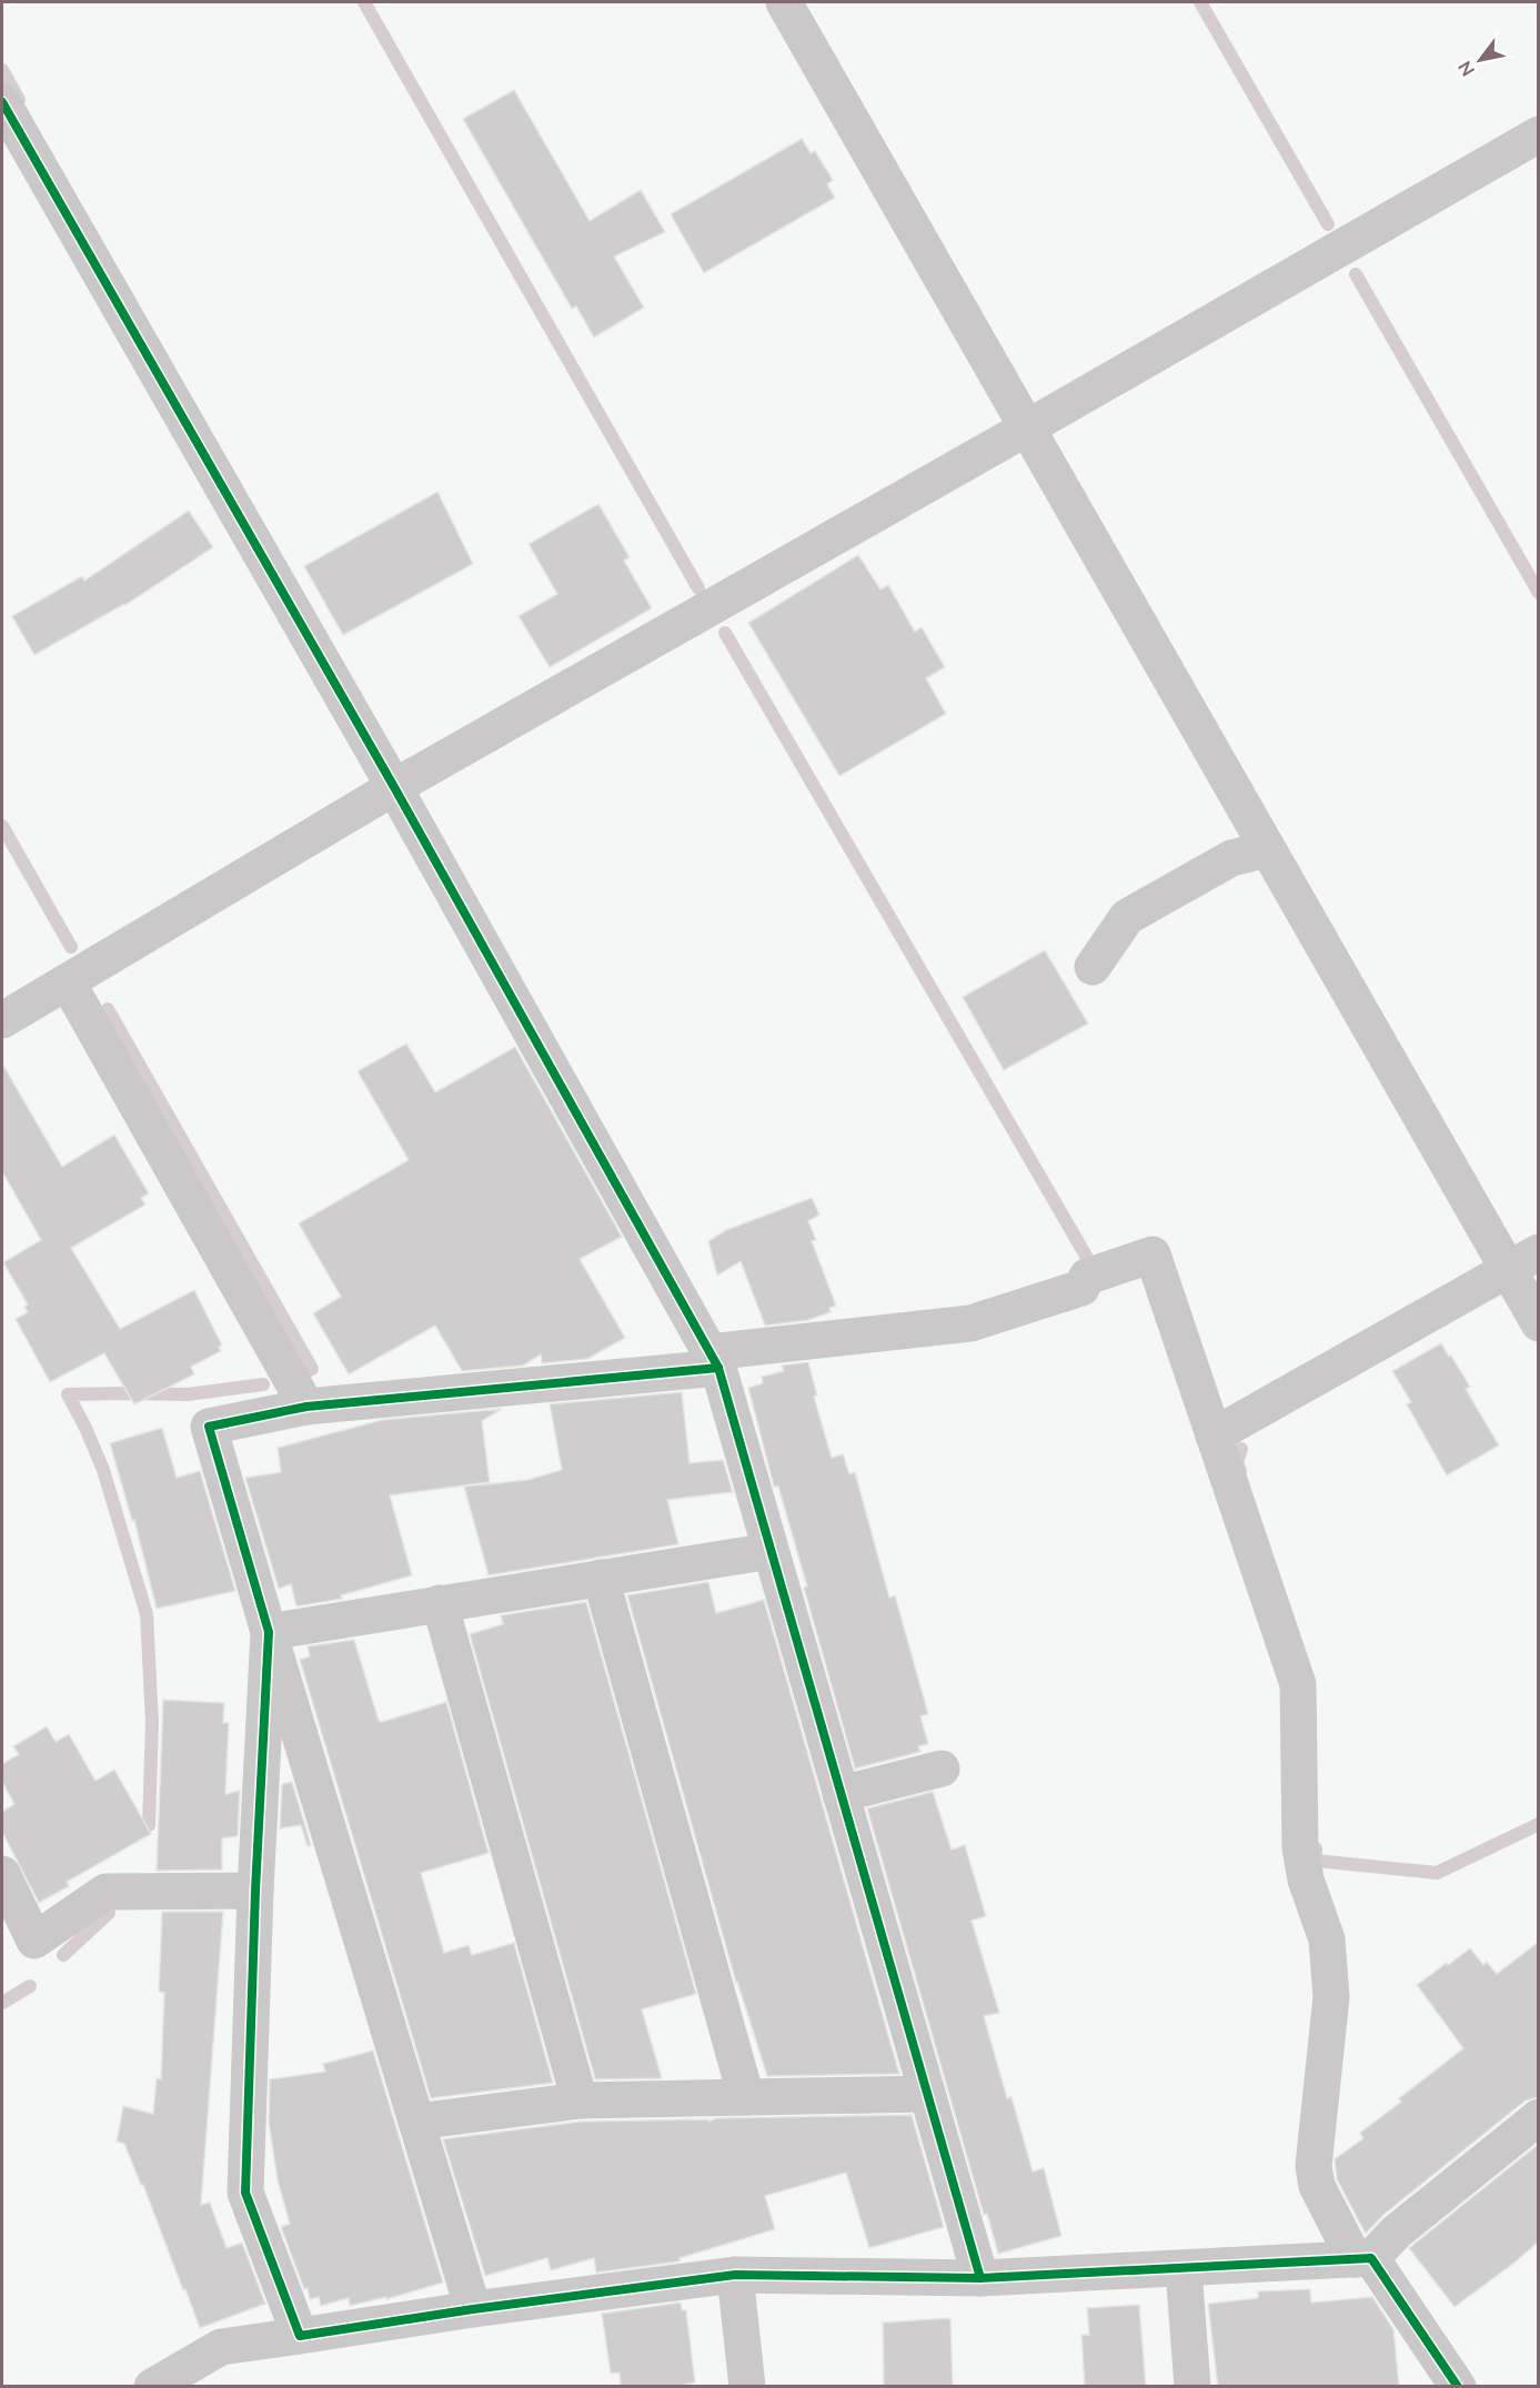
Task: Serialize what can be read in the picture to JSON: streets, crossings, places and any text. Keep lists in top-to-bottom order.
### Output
{
  "north": "bottom left"
}
